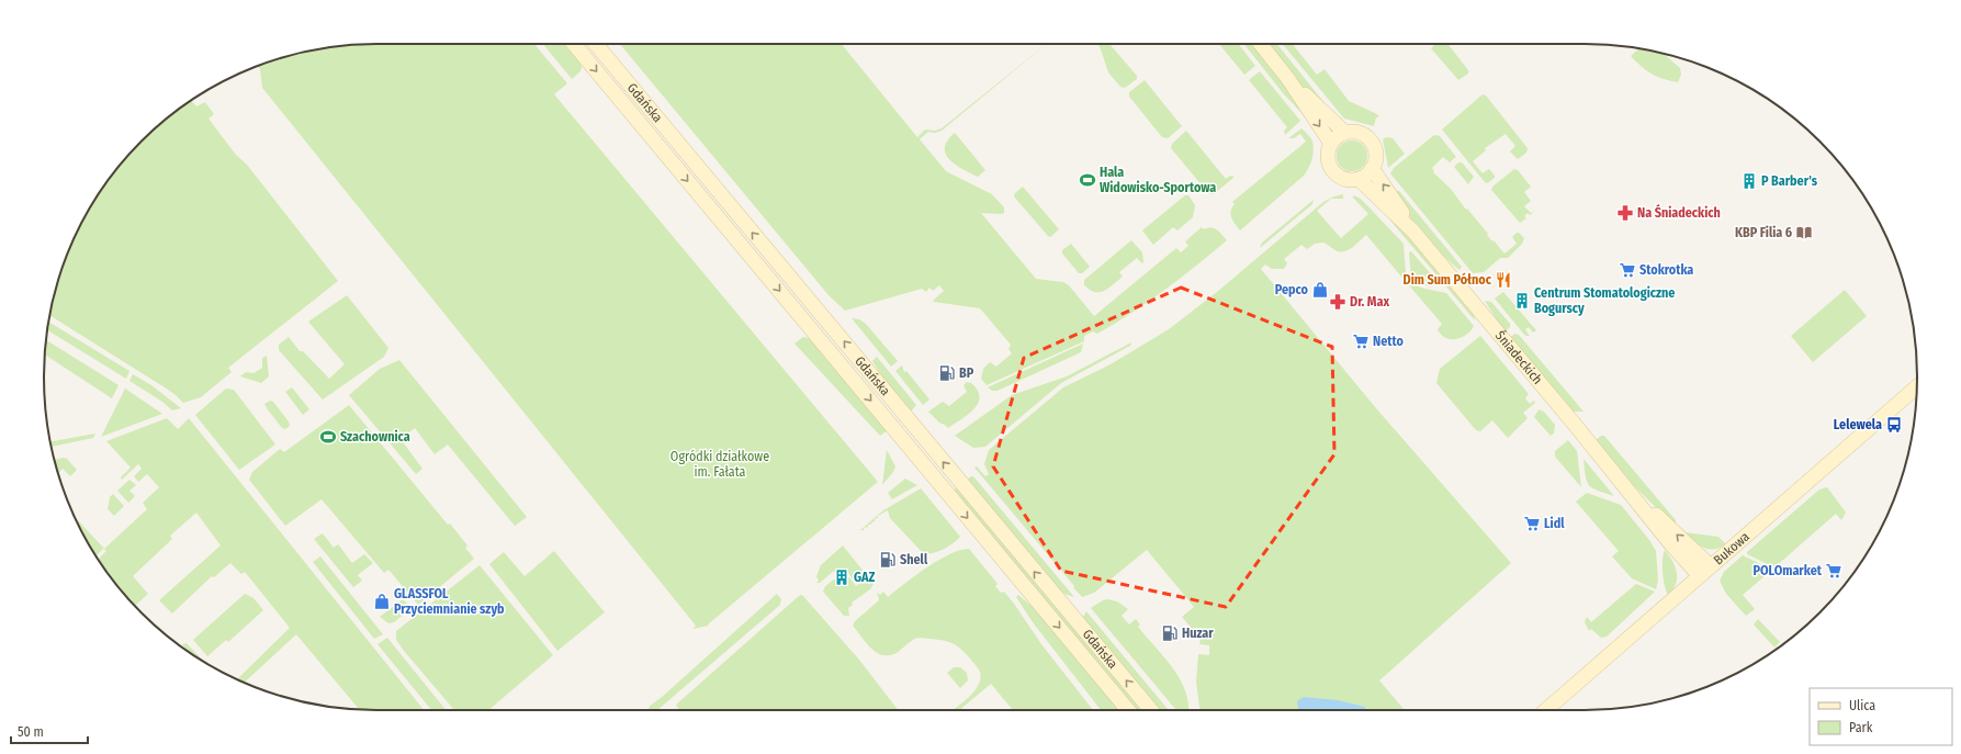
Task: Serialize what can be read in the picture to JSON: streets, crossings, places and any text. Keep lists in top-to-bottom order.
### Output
{
  "streets": {
    "main road": ["Gdańska", "Śniadeckich", "Bukowa"]
  },
  "crossings": [
    ["Śniadeckich", "Bukowa"]
  ],
  "parks": ["Ogródki działkowe im. Fałata"],
  "places": {
    "sports": ["Hala Widowisko-Sportowa", "Szachownica"],
    "building": ["P Barber's", "Centrum Stomatologiczne Bogurscy", "GAZ"],
    "pharmacy": ["Na Śniadeckich", "Dr. Max"],
    "library": ["KBP Filia 6"],
    "supermarket": [
      "Stokrotka",
      "Netto",
      "Lidl",
      "POLOmarket"
    ],
    "restaurant": ["Dim Sum Północ"],
    "shop": ["Pepco", "GLASSFOL Przyciemnianie szyb"],
    "fuel station": ["BP", "Shell", "Huzar"],
    "bus stop": ["Lelewela"]
  },
  "legend": ["Ulica", "Park"],
  "scale_bar": "50 m"
}
